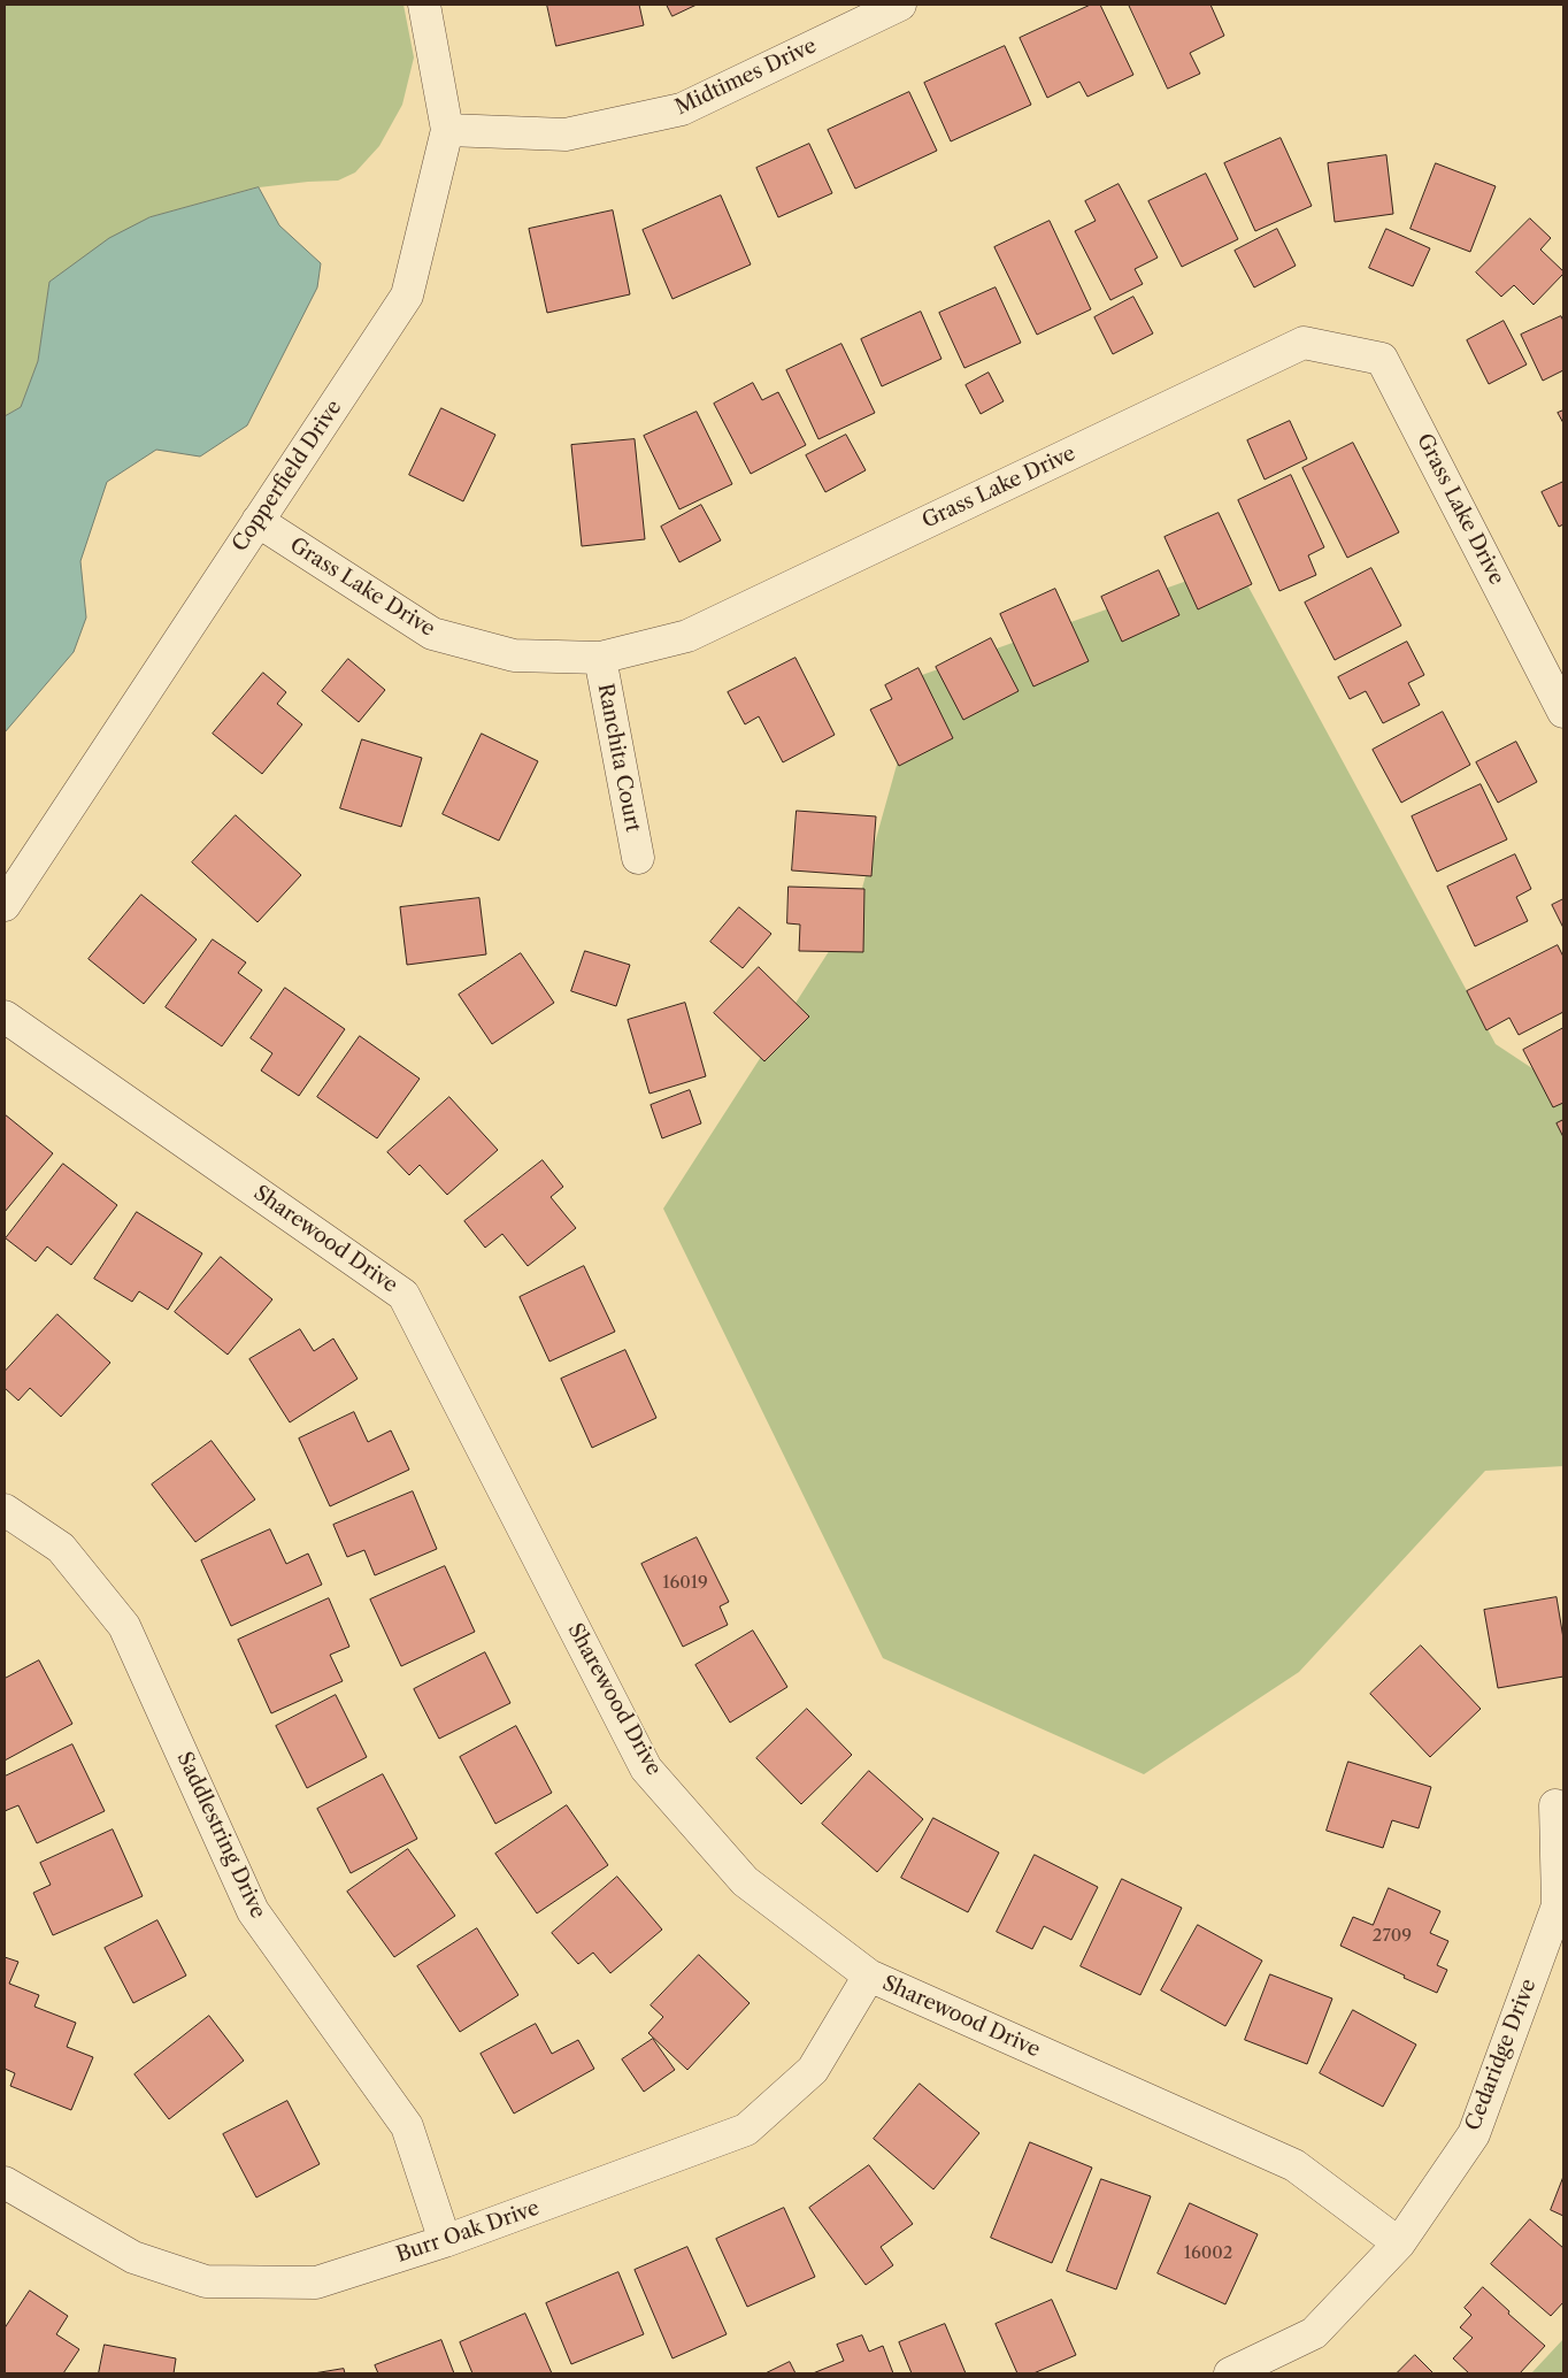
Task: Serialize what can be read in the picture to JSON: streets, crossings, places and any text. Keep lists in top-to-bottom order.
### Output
{
  "streets": {
    "street": [
      "Midtimes Drive",
      "Copperfield Drive",
      "Grass Lake Drive",
      "Ranchita Court",
      "Sharewood Drive",
      "Saddlestring Drive",
      "Cedaridge Drive",
      "Burr Oak Drive"
    ]
  },
  "crossings": [
    ["Midtimes Drive", "Copperfield Drive"],
    ["Copperfield Drive", "Grass Lake Drive"],
    ["Grass Lake Drive", "Ranchita Court"],
    ["Sharewood Drive", "Cedaridge Drive"],
    ["Sharewood Drive", "Burr Oak Drive"],
    ["Saddlestring Drive", "Burr Oak Drive"]
  ],
  "house_numbers": ["16019", "2709", "16002"]
}
